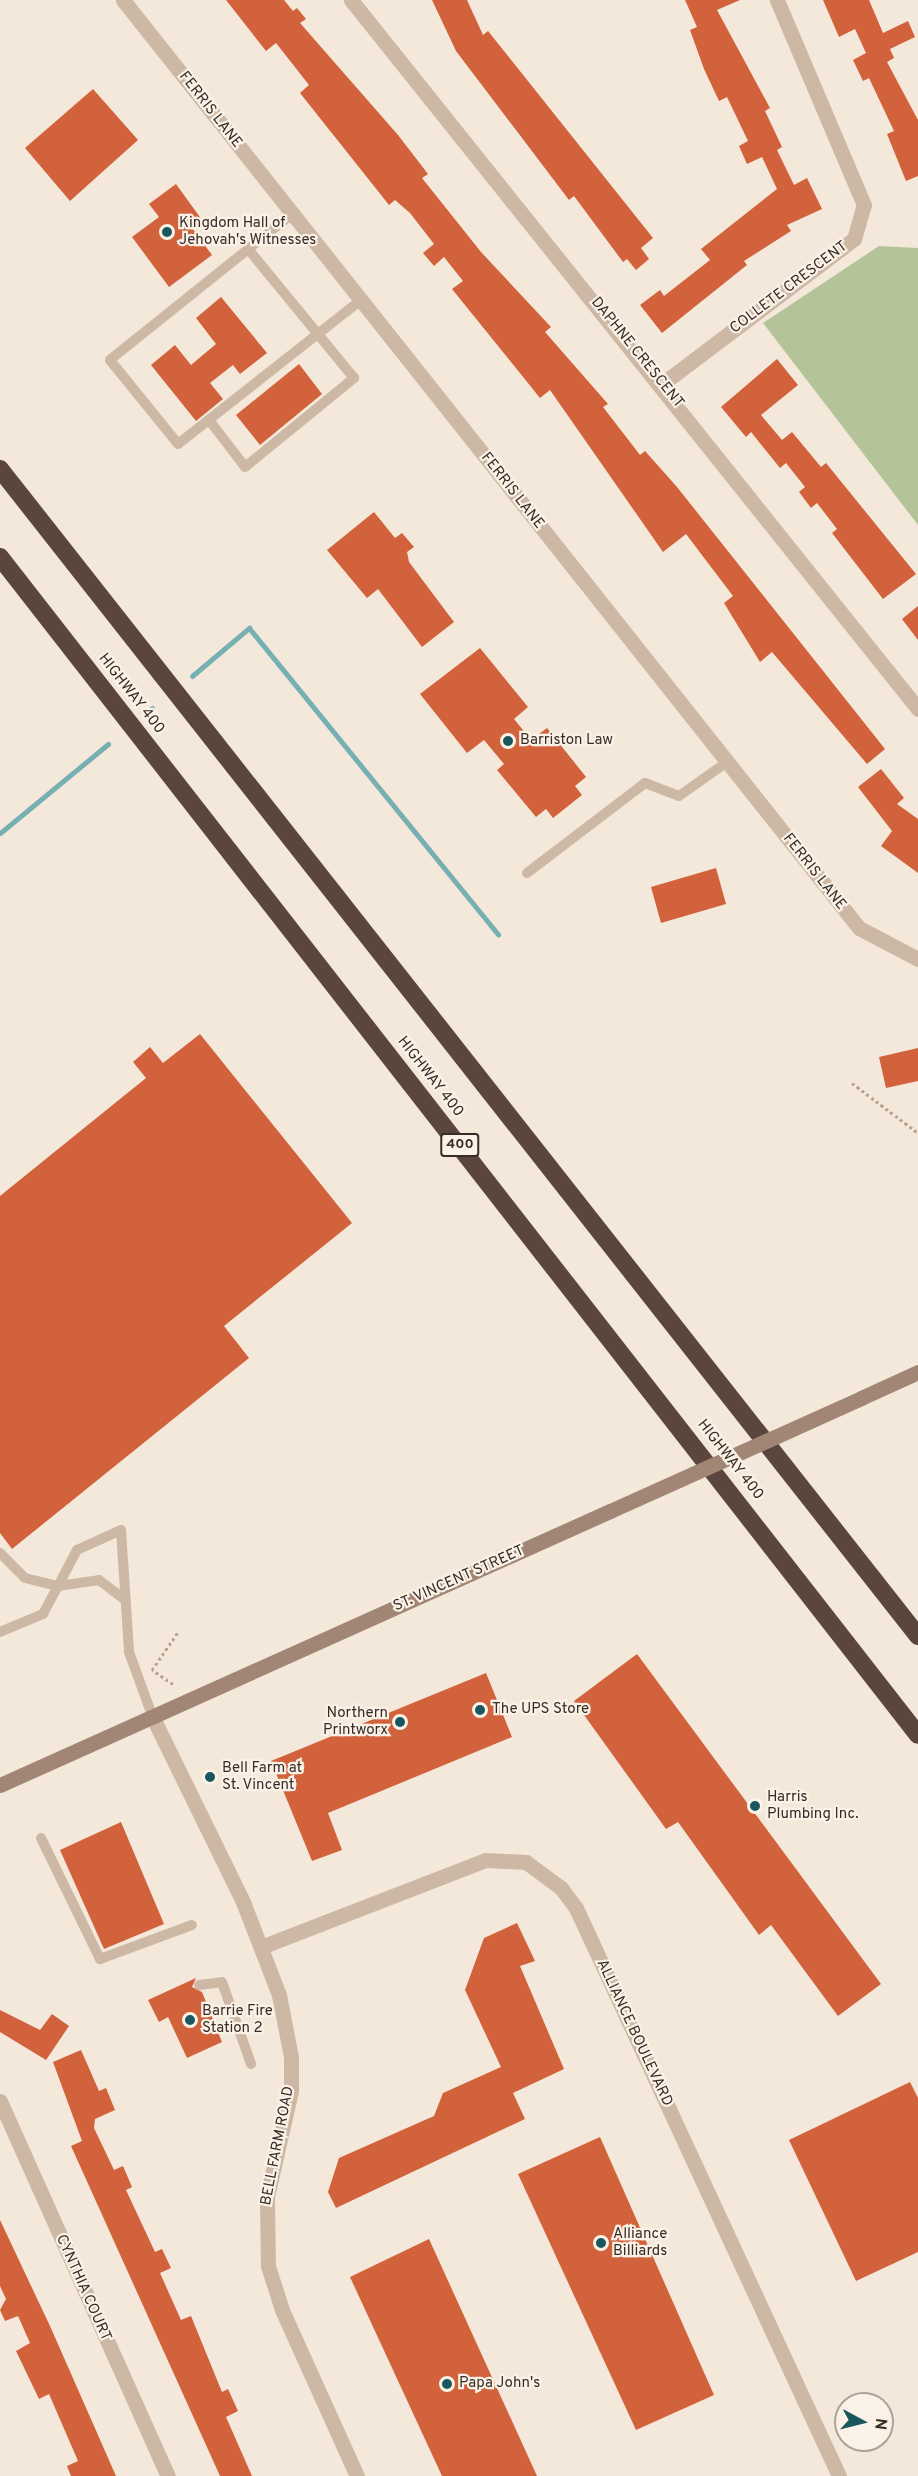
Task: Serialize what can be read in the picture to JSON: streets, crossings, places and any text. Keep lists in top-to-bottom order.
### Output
{
  "streets": {
    "highway": ["HIGHWAY 400", "400"],
    "main road": ["ST. VINCENT STREET"],
    "street": [
      "FERRIS LANE",
      "COLLETE CRESCENT",
      "DAPHNE CRESCENT",
      "ALLIANCE BOULEVARD",
      "BELL FARM ROAD",
      "CYNTHIA COURT"
    ]
  },
  "crossings": [
    ["COLLETE CRESCENT", "DAPHNE CRESCENT"],
    ["ST. VINCENT STREET", "BELL FARM ROAD"],
    ["ALLIANCE BOULEVARD", "BELL FARM ROAD"]
  ],
  "places": [
    "Kingdom Hall of Jehovah's Witnesses",
    "Barriston Law",
    "The UPS Store",
    "Northern Printworx",
    "Bell Farm at St. Vincent",
    "Harris Plumbing Inc.",
    "Barrie Fire Station 2",
    "Alliance Billiards",
    "Papa John's"
  ],
  "north": "right"
}
